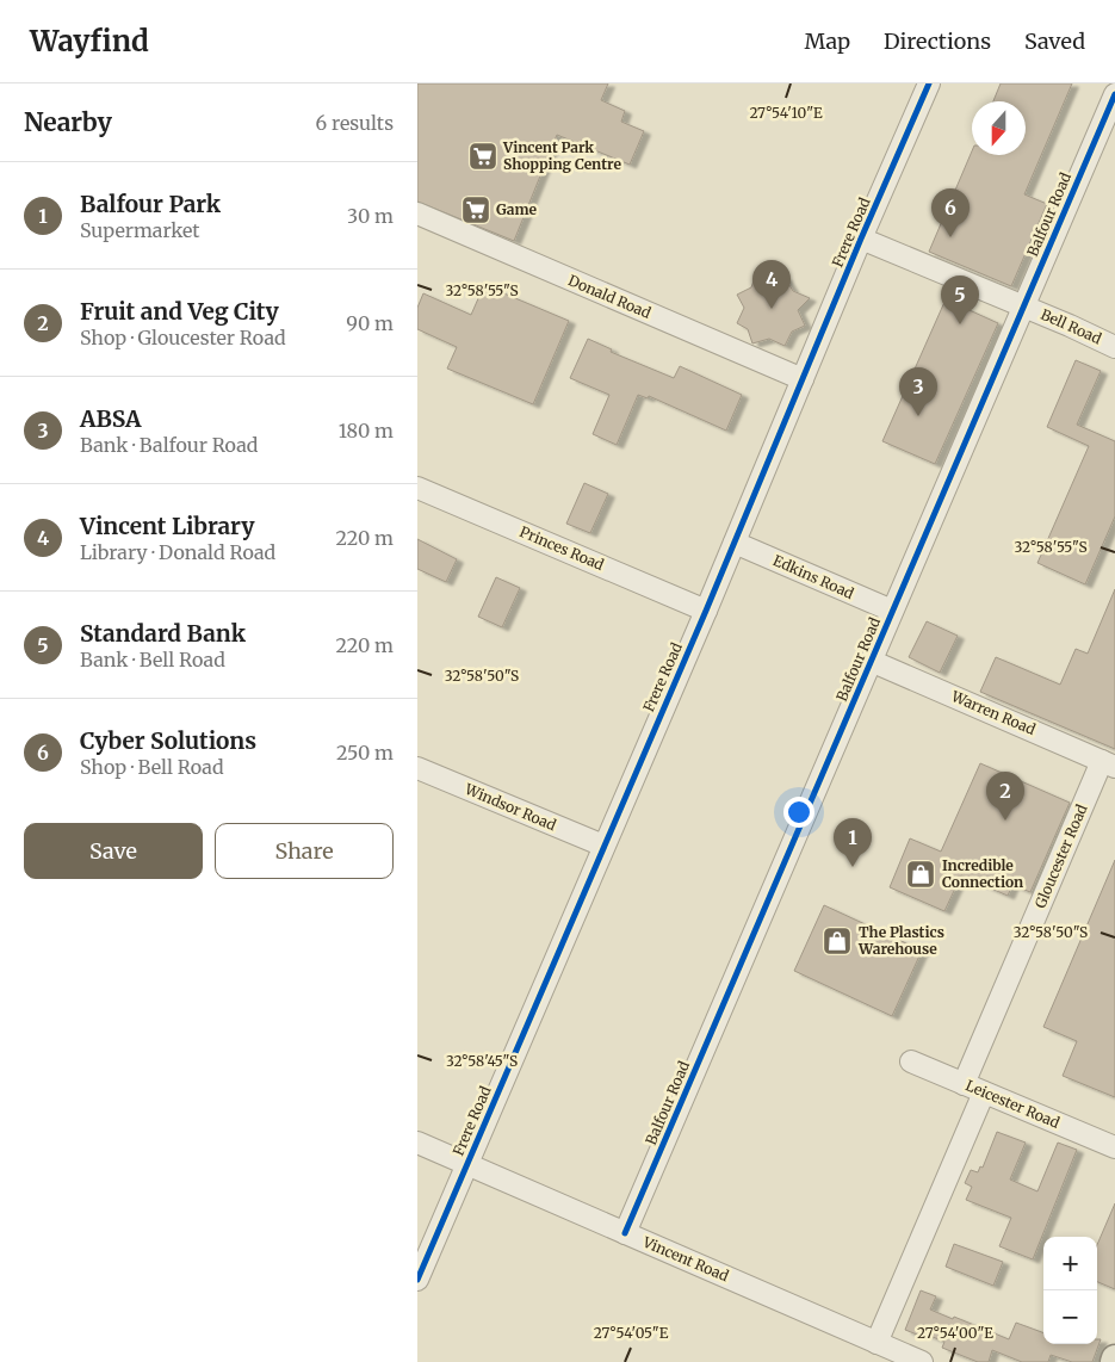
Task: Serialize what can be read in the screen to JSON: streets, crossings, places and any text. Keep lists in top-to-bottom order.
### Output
{
  "streets": {
    "street": [
      "Balfour Road",
      "Frere Road",
      "Donald Road",
      "Bell Road",
      "Princes Road",
      "Edkins Road",
      "Warren Road",
      "Windsor Road",
      "Gloucester Road",
      "Leicester Road",
      "Vincent Road"
    ]
  },
  "crossings": [
    ["Balfour Road", "Bell Road"],
    ["Balfour Road", "Edkins Road"],
    ["Balfour Road", "Warren Road"],
    ["Balfour Road", "Vincent Road"],
    ["Frere Road", "Donald Road"],
    ["Frere Road", "Bell Road"],
    ["Frere Road", "Princes Road"],
    ["Frere Road", "Edkins Road"],
    ["Frere Road", "Windsor Road"],
    ["Frere Road", "Vincent Road"],
    ["Warren Road", "Gloucester Road"],
    ["Gloucester Road", "Leicester Road"]
  ],
  "places": {
    "supermarket": ["Vincent Park Shopping Centre", "Game"],
    "shop": ["Incredible Connection", "The Plastics Warehouse"]
  },
  "north": "bottom",
  "page": {
    "header": "Wayfind",
    "nav": ["Map", "Directions", "Saved"],
    "heading": ["Nearby", "6 results"],
    "list": [
      {
        "mark": "1",
        "name": "Balfour Park",
        "note": "Supermarket",
        "value": "30 m"
      },
      {
        "mark": "2",
        "name": "Fruit and Veg City",
        "note": "Shop · Gloucester Road",
        "value": "90 m"
      },
      {
        "mark": "3",
        "name": "ABSA",
        "note": "Bank · Balfour Road",
        "value": "180 m"
      },
      {
        "mark": "4",
        "name": "Vincent Library",
        "note": "Library · Donald Road",
        "value": "220 m"
      },
      {
        "mark": "5",
        "name": "Standard Bank",
        "note": "Bank · Bell Road",
        "value": "220 m"
      },
      {
        "mark": "6",
        "name": "Cyber Solutions",
        "note": "Shop · Bell Road",
        "value": "250 m"
      }
    ],
    "pins": [
      "6",
      "4",
      "5",
      "3",
      "2",
      "1"
    ],
    "buttons": ["Save", "Share"],
    "map_buttons": ["+", "−"]
  },
  "coordinates": [
    "27°54'10\"E",
    "32°58'55\"S",
    "32°58'50\"S",
    "32°58'45\"S",
    "27°54'05\"E",
    "27°54'00\"E"
  ]
}
